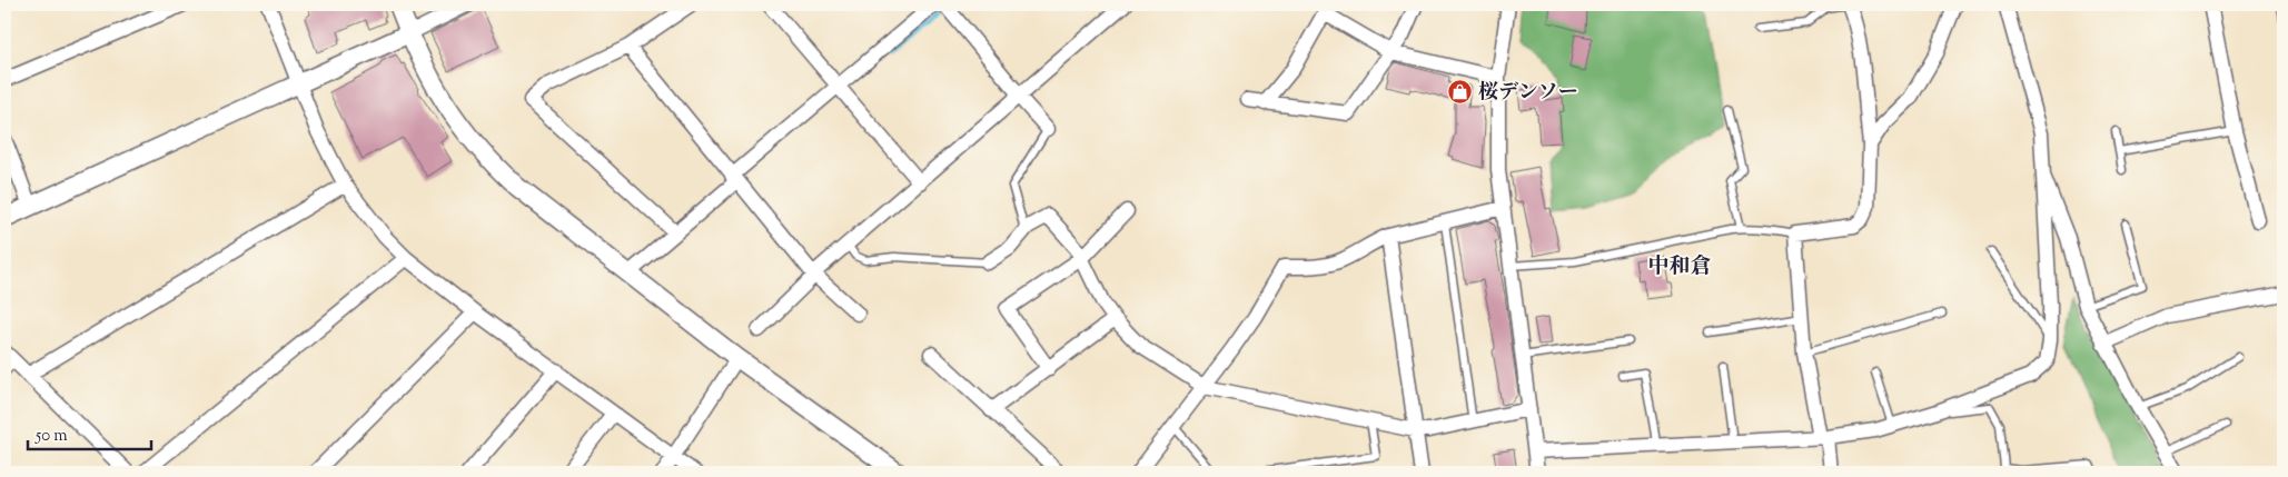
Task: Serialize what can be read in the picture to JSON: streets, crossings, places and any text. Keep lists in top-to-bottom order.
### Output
{
  "districts": ["中和倉"],
  "places": {
    "shop": ["桜デンソー"]
  },
  "scale_bar": "50 m"
}
